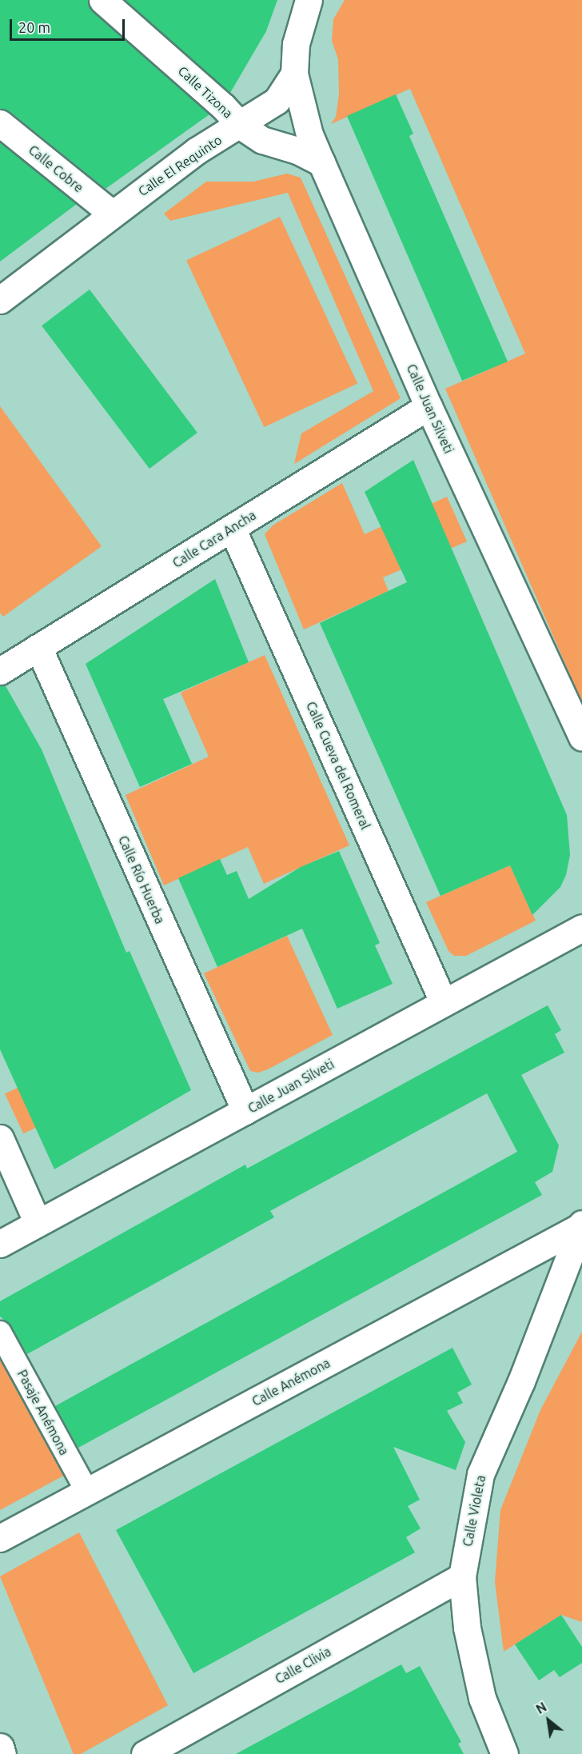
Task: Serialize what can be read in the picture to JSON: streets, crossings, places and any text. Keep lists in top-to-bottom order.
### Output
{
  "streets": {
    "street": [
      "Calle Tizona",
      "Calle El Requinto",
      "Calle Cobre",
      "Calle Juan Silveti",
      "Calle Cara Ancha",
      "Calle Cueva del Romeral",
      "Calle Río Huerba",
      "Calle Anémona",
      "Calle Violeta",
      "Calle Clivia"
    ],
    "lane": ["Pasaje Anémona"]
  },
  "crossings": [
    ["Calle Tizona", "Calle El Requinto"],
    ["Calle Tizona", "Calle Juan Silveti"],
    ["Calle El Requinto", "Calle Cobre"],
    ["Calle El Requinto", "Calle Juan Silveti"],
    ["Calle Juan Silveti", "Calle Cara Ancha"],
    ["Calle Juan Silveti", "Calle Cueva del Romeral"],
    ["Calle Juan Silveti", "Calle Río Huerba"],
    ["Calle Cara Ancha", "Calle Cueva del Romeral"],
    ["Calle Cara Ancha", "Calle Río Huerba"],
    ["Calle Anémona", "Pasaje Anémona"],
    ["Calle Anémona", "Calle Violeta"],
    ["Calle Violeta", "Calle Clivia"]
  ],
  "scale_bar": "20 m",
  "north": "top left"
}
